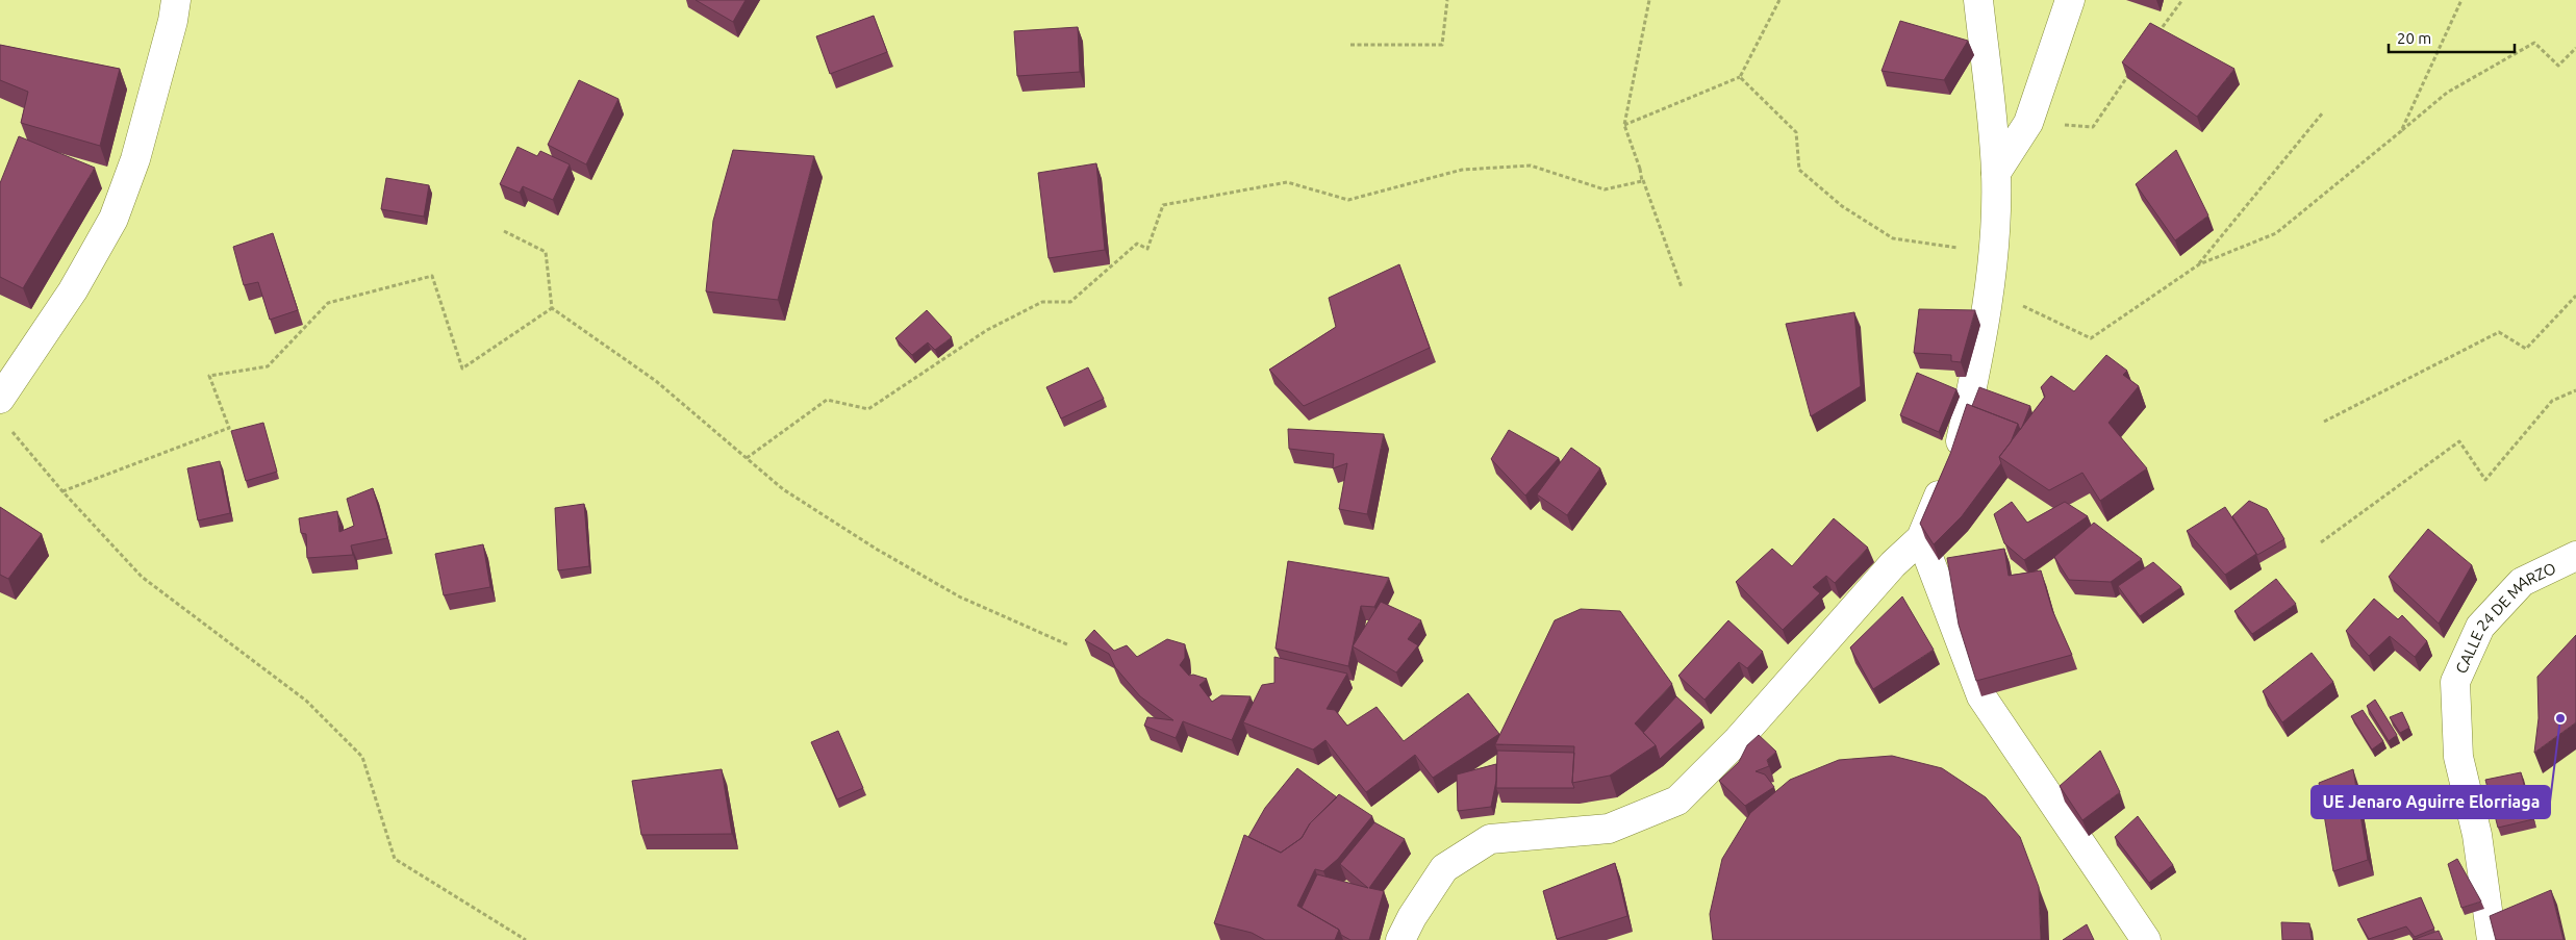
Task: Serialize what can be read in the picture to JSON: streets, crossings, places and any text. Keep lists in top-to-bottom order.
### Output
{
  "streets": {
    "street": ["CALLE 24 DE MARZO"]
  },
  "places": ["UE Jenaro Aguirre Elorriaga"],
  "scale_bar": "20 m"
}
